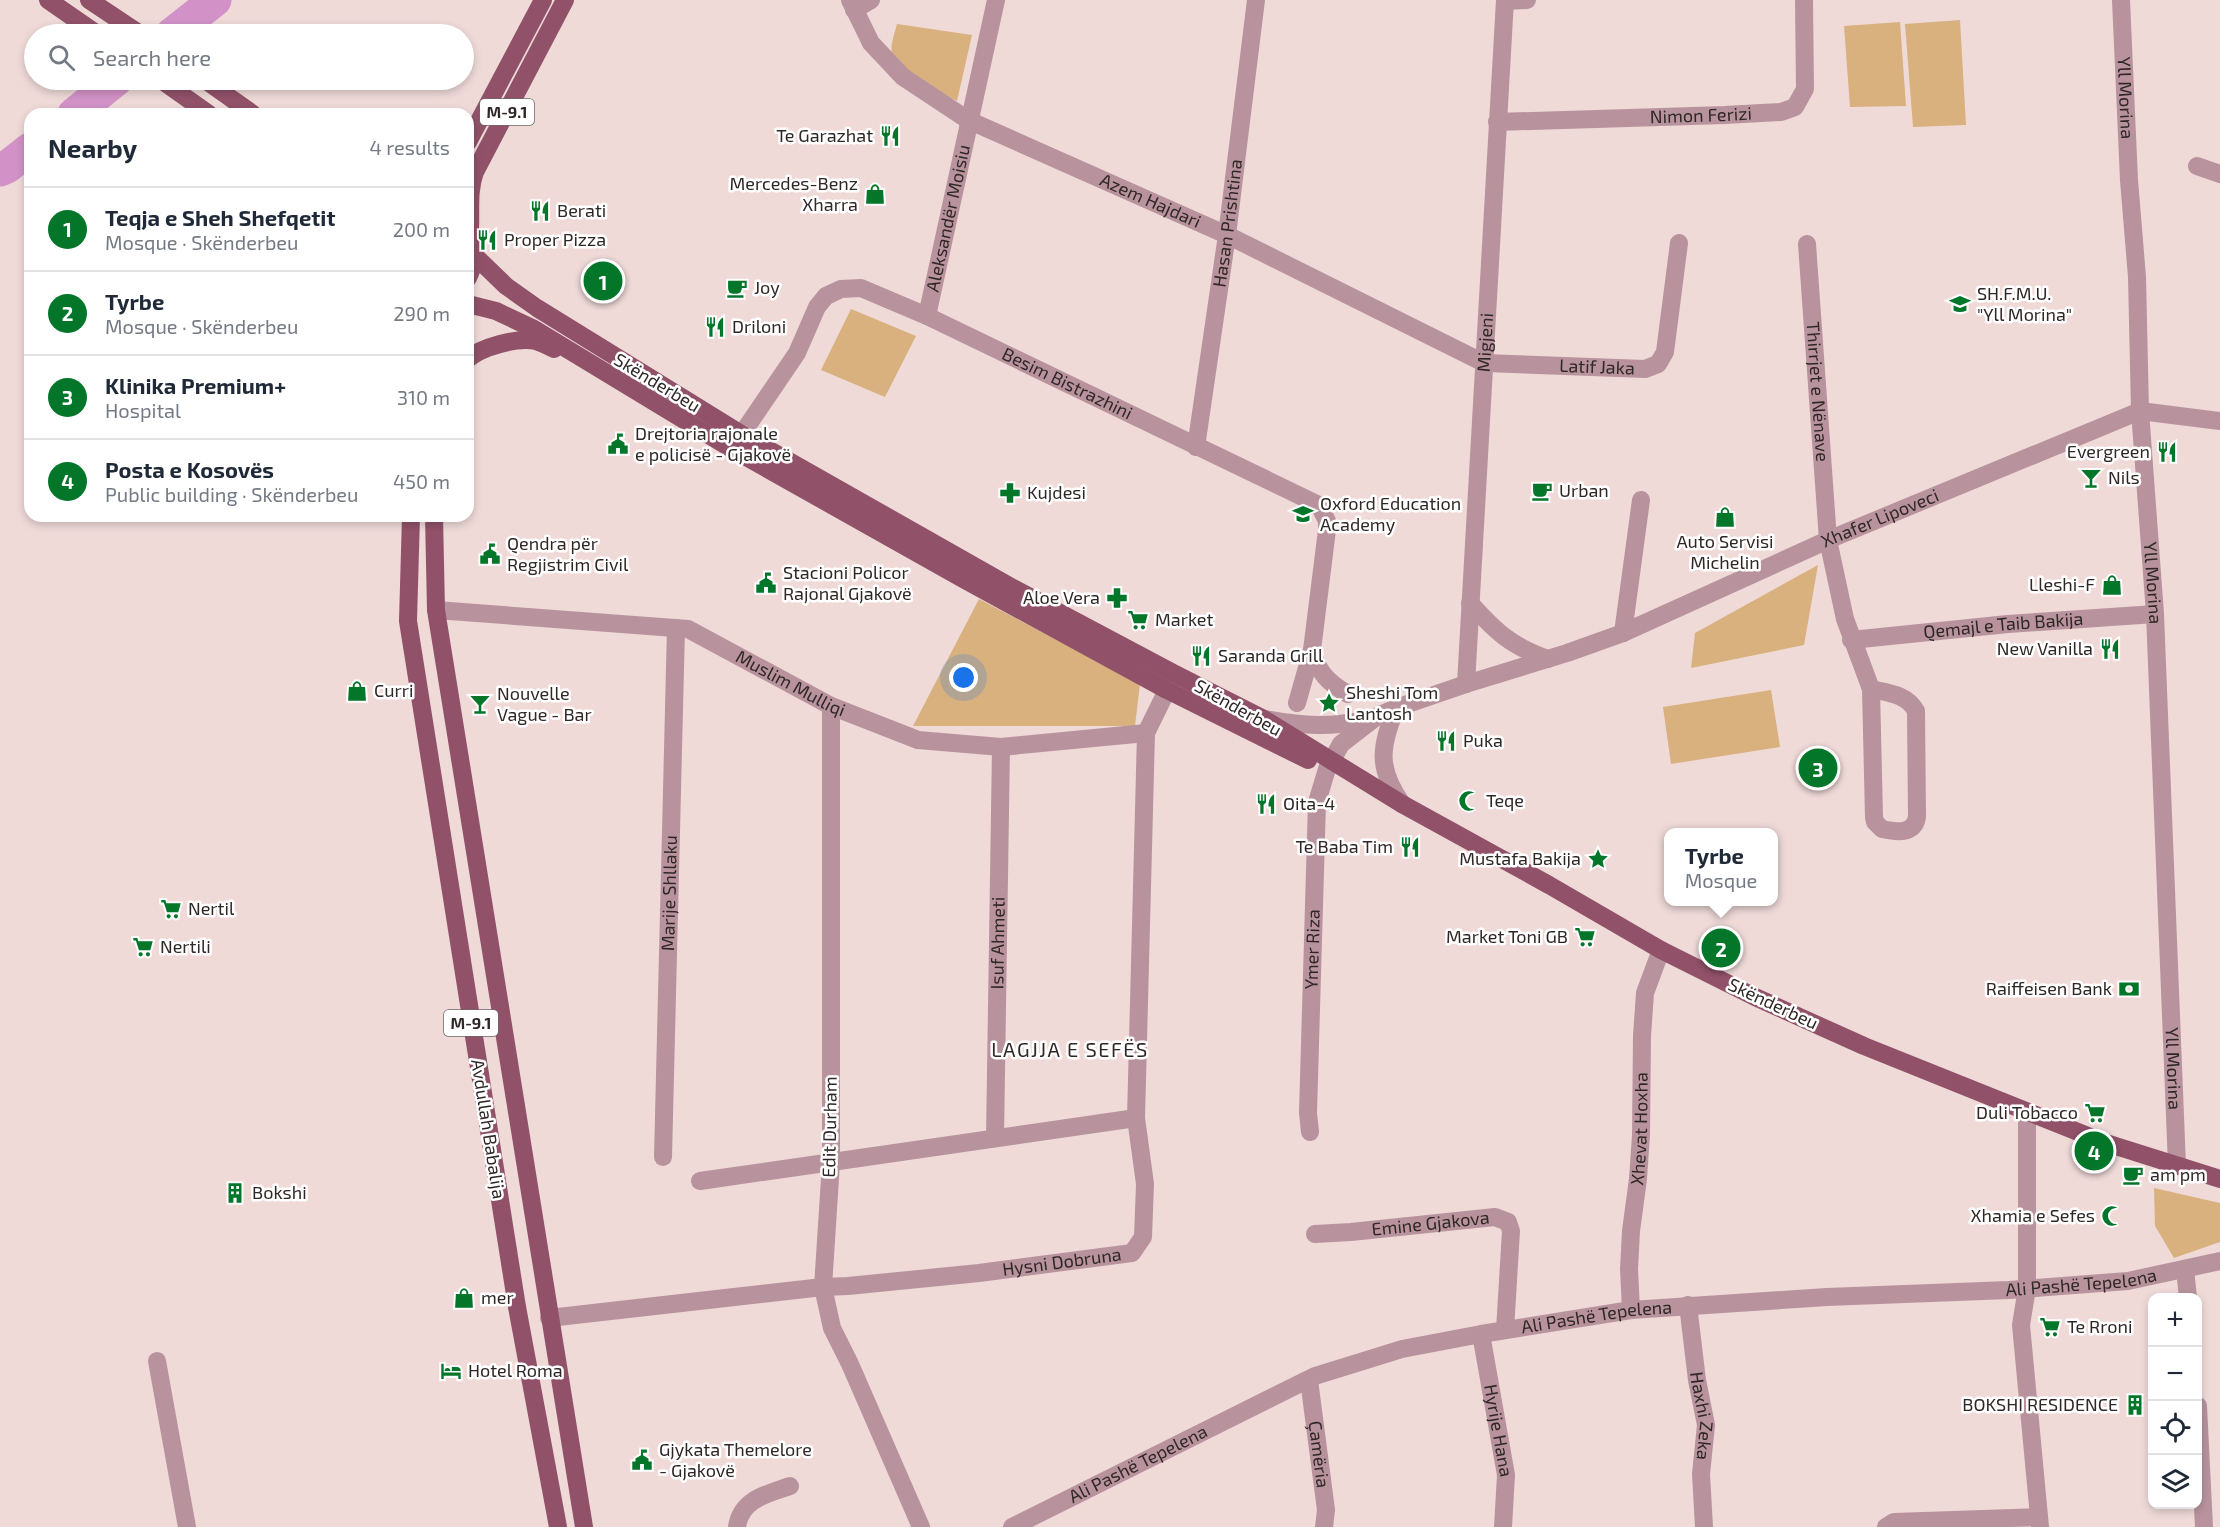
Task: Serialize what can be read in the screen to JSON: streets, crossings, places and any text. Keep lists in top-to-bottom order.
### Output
{
  "streets": {
    "main road": ["M-9.1", "Skënderbeu", "Avdullah Babalija"],
    "street": [
      "Yll Morina",
      "Nimon Ferizi",
      "Azem Hajdari",
      "Aleksandër Moisiu",
      "Hasan Prishtina",
      "Migjeni",
      "Latif Jaka",
      "Besim Bistrazhini",
      "Thirrjet e Nënave",
      "Xhafer Lipoveci",
      "Qemajl e Taib Bakija",
      "Muslim Mulliqi",
      "Marije Shllaku",
      "Isuf Ahmeti",
      "Ymer Riza",
      "Edit Durham",
      "Xhevat Hoxha",
      "Emine Gjakova",
      "Hysni Dobruna",
      "Ali Pashë Tepelena",
      "Haxhi Zeka",
      "Hyrije Hana",
      "Çamëria"
    ]
  },
  "crossings": [
    ["Yll Morina", "Skënderbeu"],
    ["Yll Morina", "Xhafer Lipoveci"],
    ["Yll Morina", "Qemajl e Taib Bakija"],
    ["M-9.1", "Skënderbeu"],
    ["Nimon Ferizi", "Migjeni"],
    ["Azem Hajdari", "Aleksandër Moisiu"],
    ["Azem Hajdari", "Hasan Prishtina"],
    ["Azem Hajdari", "Migjeni"],
    ["Azem Hajdari", "Latif Jaka"],
    ["Aleksandër Moisiu", "Besim Bistrazhini"],
    ["Hasan Prishtina", "Besim Bistrazhini"],
    ["Migjeni", "Latif Jaka"],
    ["Migjeni", "Xhafer Lipoveci"],
    ["Skënderbeu", "Besim Bistrazhini"],
    ["Skënderbeu", "Xhafer Lipoveci"],
    ["Skënderbeu", "Ymer Riza"],
    ["Skënderbeu", "Xhevat Hoxha"],
    ["Skënderbeu", "Hysni Dobruna"],
    ["Thirrjet e Nënave", "Xhafer Lipoveci"],
    ["Thirrjet e Nënave", "Qemajl e Taib Bakija"],
    ["Xhafer Lipoveci", "Ymer Riza"],
    ["Muslim Mulliqi", "Marije Shllaku"],
    ["Muslim Mulliqi", "Isuf Ahmeti"],
    ["Muslim Mulliqi", "Edit Durham"],
    ["Muslim Mulliqi", "Avdullah Babalija"],
    ["Muslim Mulliqi", "Hysni Dobruna"],
    ["Edit Durham", "Hysni Dobruna"],
    ["Avdullah Babalija", "Hysni Dobruna"],
    ["Xhevat Hoxha", "Ali Pashë Tepelena"],
    ["Emine Gjakova", "Ali Pashë Tepelena"],
    ["Ali Pashë Tepelena", "Haxhi Zeka"],
    ["Ali Pashë Tepelena", "Hyrije Hana"],
    ["Ali Pashë Tepelena", "Çamëria"]
  ],
  "districts": ["LAGJJA E SEFËS"],
  "places": {
    "restaurant": [
      "Te Garazhat",
      "Berati",
      "Proper Pizza",
      "Driloni",
      "Evergreen",
      "New Vanilla",
      "Saranda Grill",
      "Puka",
      "Oita-4",
      "Te Baba Tim"
    ],
    "shop": [
      "Mercedes-Benz Xharra",
      "Auto Servisi Michelin",
      "Lleshi-F",
      "Curri",
      "mer"
    ],
    "cafe": ["Joy", "Urban", "am pm"],
    "school or university": ["SH.F.M.U. \"Yll Morina\"", "Oxford Education Academy"],
    "public building": [
      "Drejtoria rajonale e policisë - Gjakovë",
      "Qendra për Regjistrim Civil",
      "Stacioni Policor Rajonal Gjakovë",
      "Gjykata Themelore - Gjakovë"
    ],
    "bar": ["Nils", "Nouvelle Vague - Bar"],
    "pharmacy": ["Kujdesi", "Aloe Vera"],
    "supermarket": [
      "Market",
      "Nertil",
      "Market Toni GB",
      "Nertili",
      "Duli Tobacco",
      "Te Rroni"
    ],
    "place": ["Sheshi Tom Lantosh", "Mustafa Bakija"],
    "mosque": ["Teqe", "Xhamia e Sefes"],
    "bank": ["Raiffeisen Bank"],
    "building": ["Bokshi", "BOKSHI RESIDENCE"],
    "hotel": ["Hotel Roma"]
  },
  "page": {
    "search": "Search here",
    "heading": ["Nearby", "4 results"],
    "list": [
      {
        "mark": "1",
        "name": "Teqja e Sheh Shefqetit",
        "note": "Mosque · Skënderbeu",
        "value": "200 m"
      },
      {
        "mark": "2",
        "name": "Tyrbe",
        "note": "Mosque · Skënderbeu",
        "value": "290 m"
      },
      {
        "mark": "3",
        "name": "Klinika Premium+",
        "note": "Hospital",
        "value": "310 m"
      },
      {
        "mark": "4",
        "name": "Posta e Kosovës",
        "note": "Public building · Skënderbeu",
        "value": "450 m"
      }
    ],
    "pins": [
      "1",
      "3",
      "2",
      "4"
    ],
    "popup": ["Tyrbe", "Mosque"],
    "map_buttons": ["+", "−"]
  }
}
